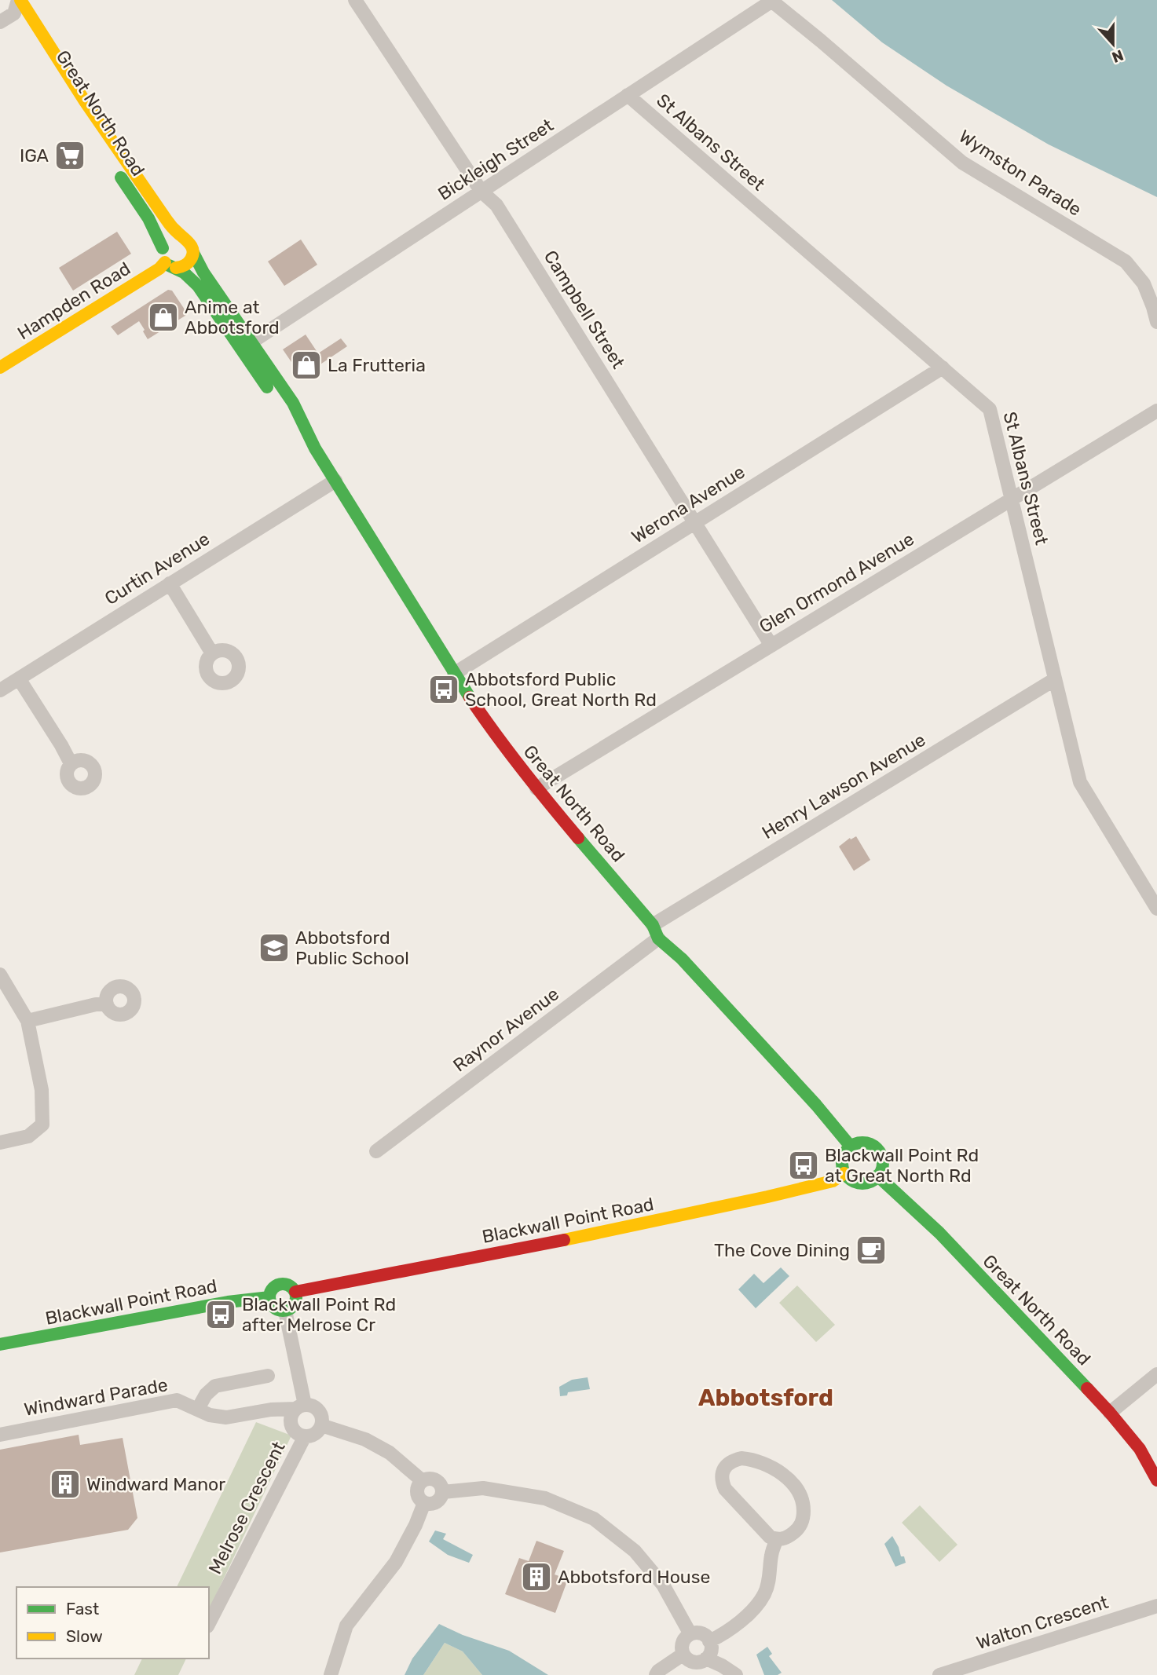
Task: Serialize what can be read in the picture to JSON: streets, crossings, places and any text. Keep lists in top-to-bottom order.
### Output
{
  "streets": {
    "main road": ["Great North Road", "Hampden Road", "Blackwall Point Road"],
    "street": [
      "St Albans Street",
      "Bickleigh Street",
      "Wymston Parade",
      "Campbell Street",
      "Werona Avenue",
      "Curtin Avenue",
      "Glen Ormond Avenue",
      "Henry Lawson Avenue",
      "Raynor Avenue",
      "Windward Parade",
      "Melrose Crescent",
      "Walton Crescent"
    ]
  },
  "crossings": [
    ["Great North Road", "Bickleigh Street"],
    ["Great North Road", "Hampden Road"],
    ["Great North Road", "Werona Avenue"],
    ["Great North Road", "Curtin Avenue"],
    ["Great North Road", "Glen Ormond Avenue"],
    ["Great North Road", "Henry Lawson Avenue"],
    ["Great North Road", "Raynor Avenue"],
    ["Great North Road", "Blackwall Point Road"],
    ["St Albans Street", "Bickleigh Street"],
    ["St Albans Street", "Werona Avenue"],
    ["St Albans Street", "Glen Ormond Avenue"],
    ["St Albans Street", "Henry Lawson Avenue"],
    ["Bickleigh Street", "Wymston Parade"],
    ["Bickleigh Street", "Campbell Street"],
    ["Campbell Street", "Werona Avenue"],
    ["Campbell Street", "Glen Ormond Avenue"],
    ["Henry Lawson Avenue", "Raynor Avenue"],
    ["Windward Parade", "Melrose Crescent"]
  ],
  "districts": ["Abbotsford"],
  "places": {
    "supermarket": ["IGA"],
    "shop": ["Anime at Abbotsford", "La Frutteria"],
    "bus stop": ["Abbotsford Public School, Great North Rd", "Blackwall Point Rd at Great North Rd", "Blackwall Point Rd after Melrose Cr"],
    "school or university": ["Abbotsford Public School"],
    "cafe": ["The Cove Dining"],
    "building": ["Windward Manor", "Abbotsford House"]
  },
  "legend": ["Fast", "Slow"],
  "north": "bottom"
}
